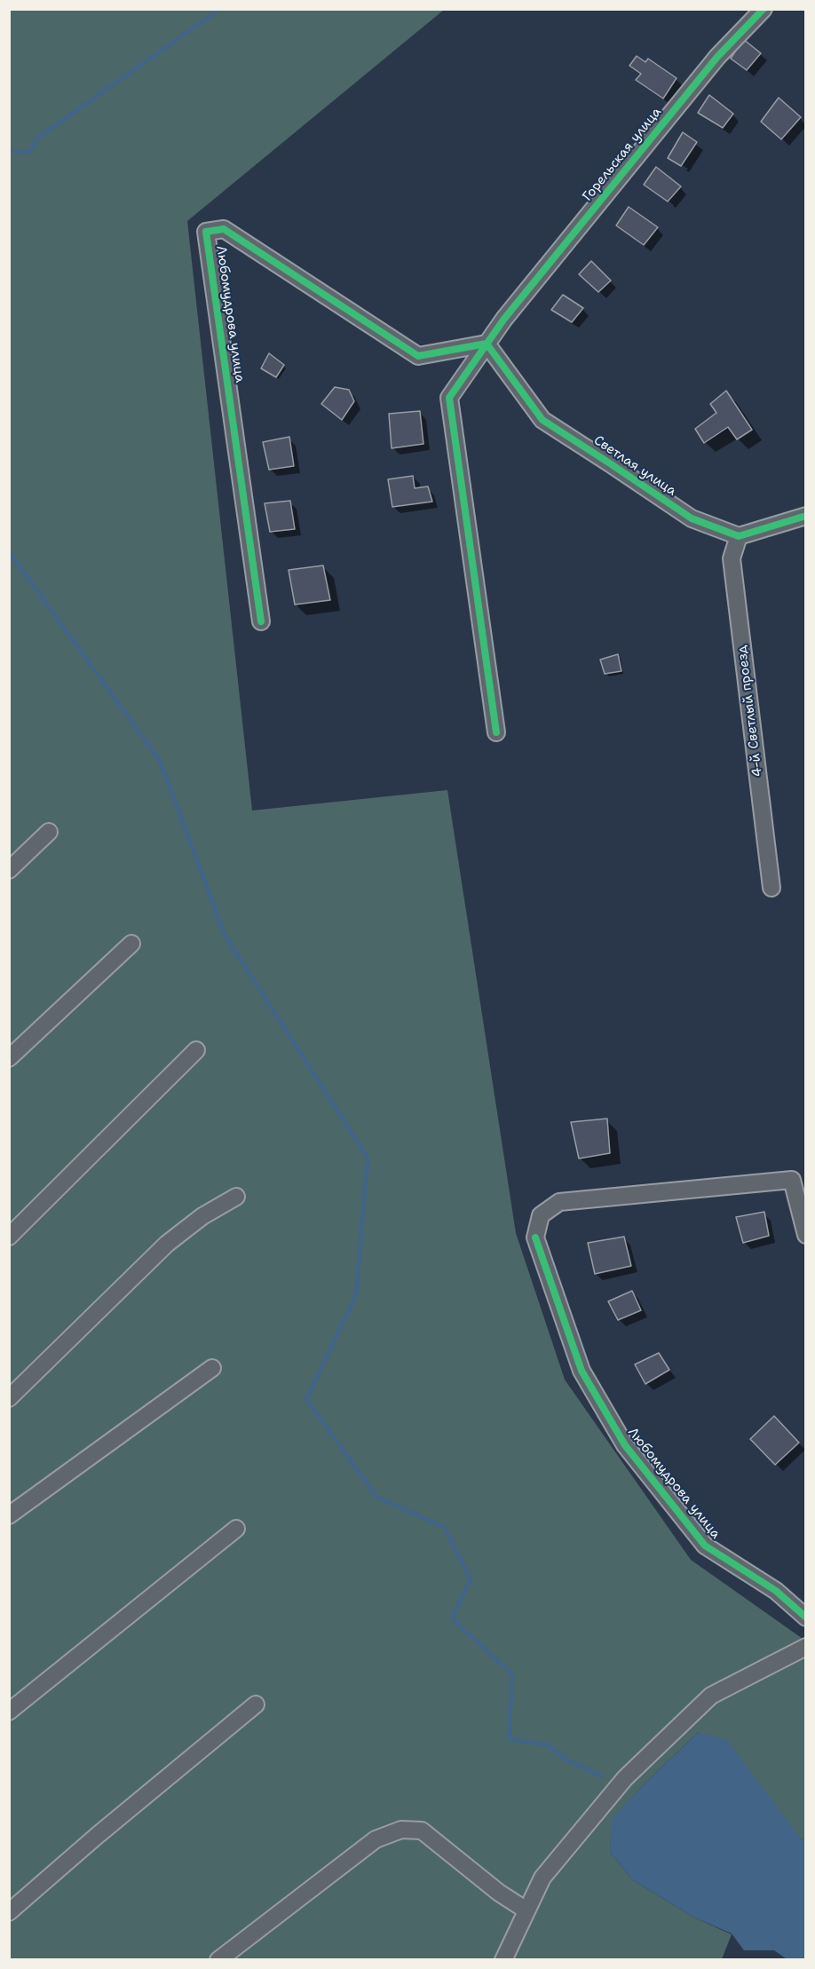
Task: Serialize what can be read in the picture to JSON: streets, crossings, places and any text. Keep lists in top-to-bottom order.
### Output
{
  "streets": {
    "street": [
      "Горельская улица",
      "Любомудрова улица",
      "Светлая улица",
      "4-й Светлый проезд"
    ]
  },
  "crossings": [
    ["Горельская улица", "Любомудрова улица"],
    ["Горельская улица", "Светлая улица"],
    ["Любомудрова улица", "Светлая улица"],
    ["Светлая улица", "4-й Светлый проезд"]
  ]
}
